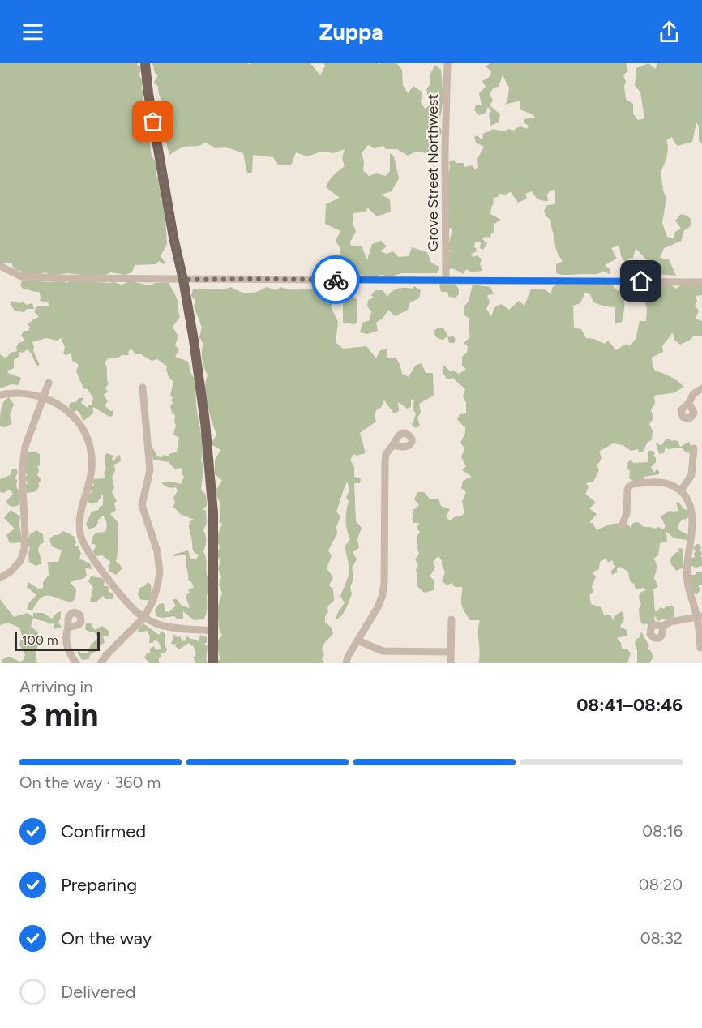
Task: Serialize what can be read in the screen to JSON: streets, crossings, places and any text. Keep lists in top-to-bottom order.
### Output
{
  "streets": {
    "street": ["Grove Street Northwest"]
  },
  "scale_bar": "100 m",
  "page": {
    "header": "Zuppa",
    "scale": "100 m",
    "heading": ["3 min", "Arriving in", "08:41–08:46"],
    "bar": "On the way · 360 m",
    "list": [
      ["Confirmed", "08:16"],
      ["Preparing", "08:20"],
      ["On the way", "08:32"],
      "Delivered"
    ]
  }
}
